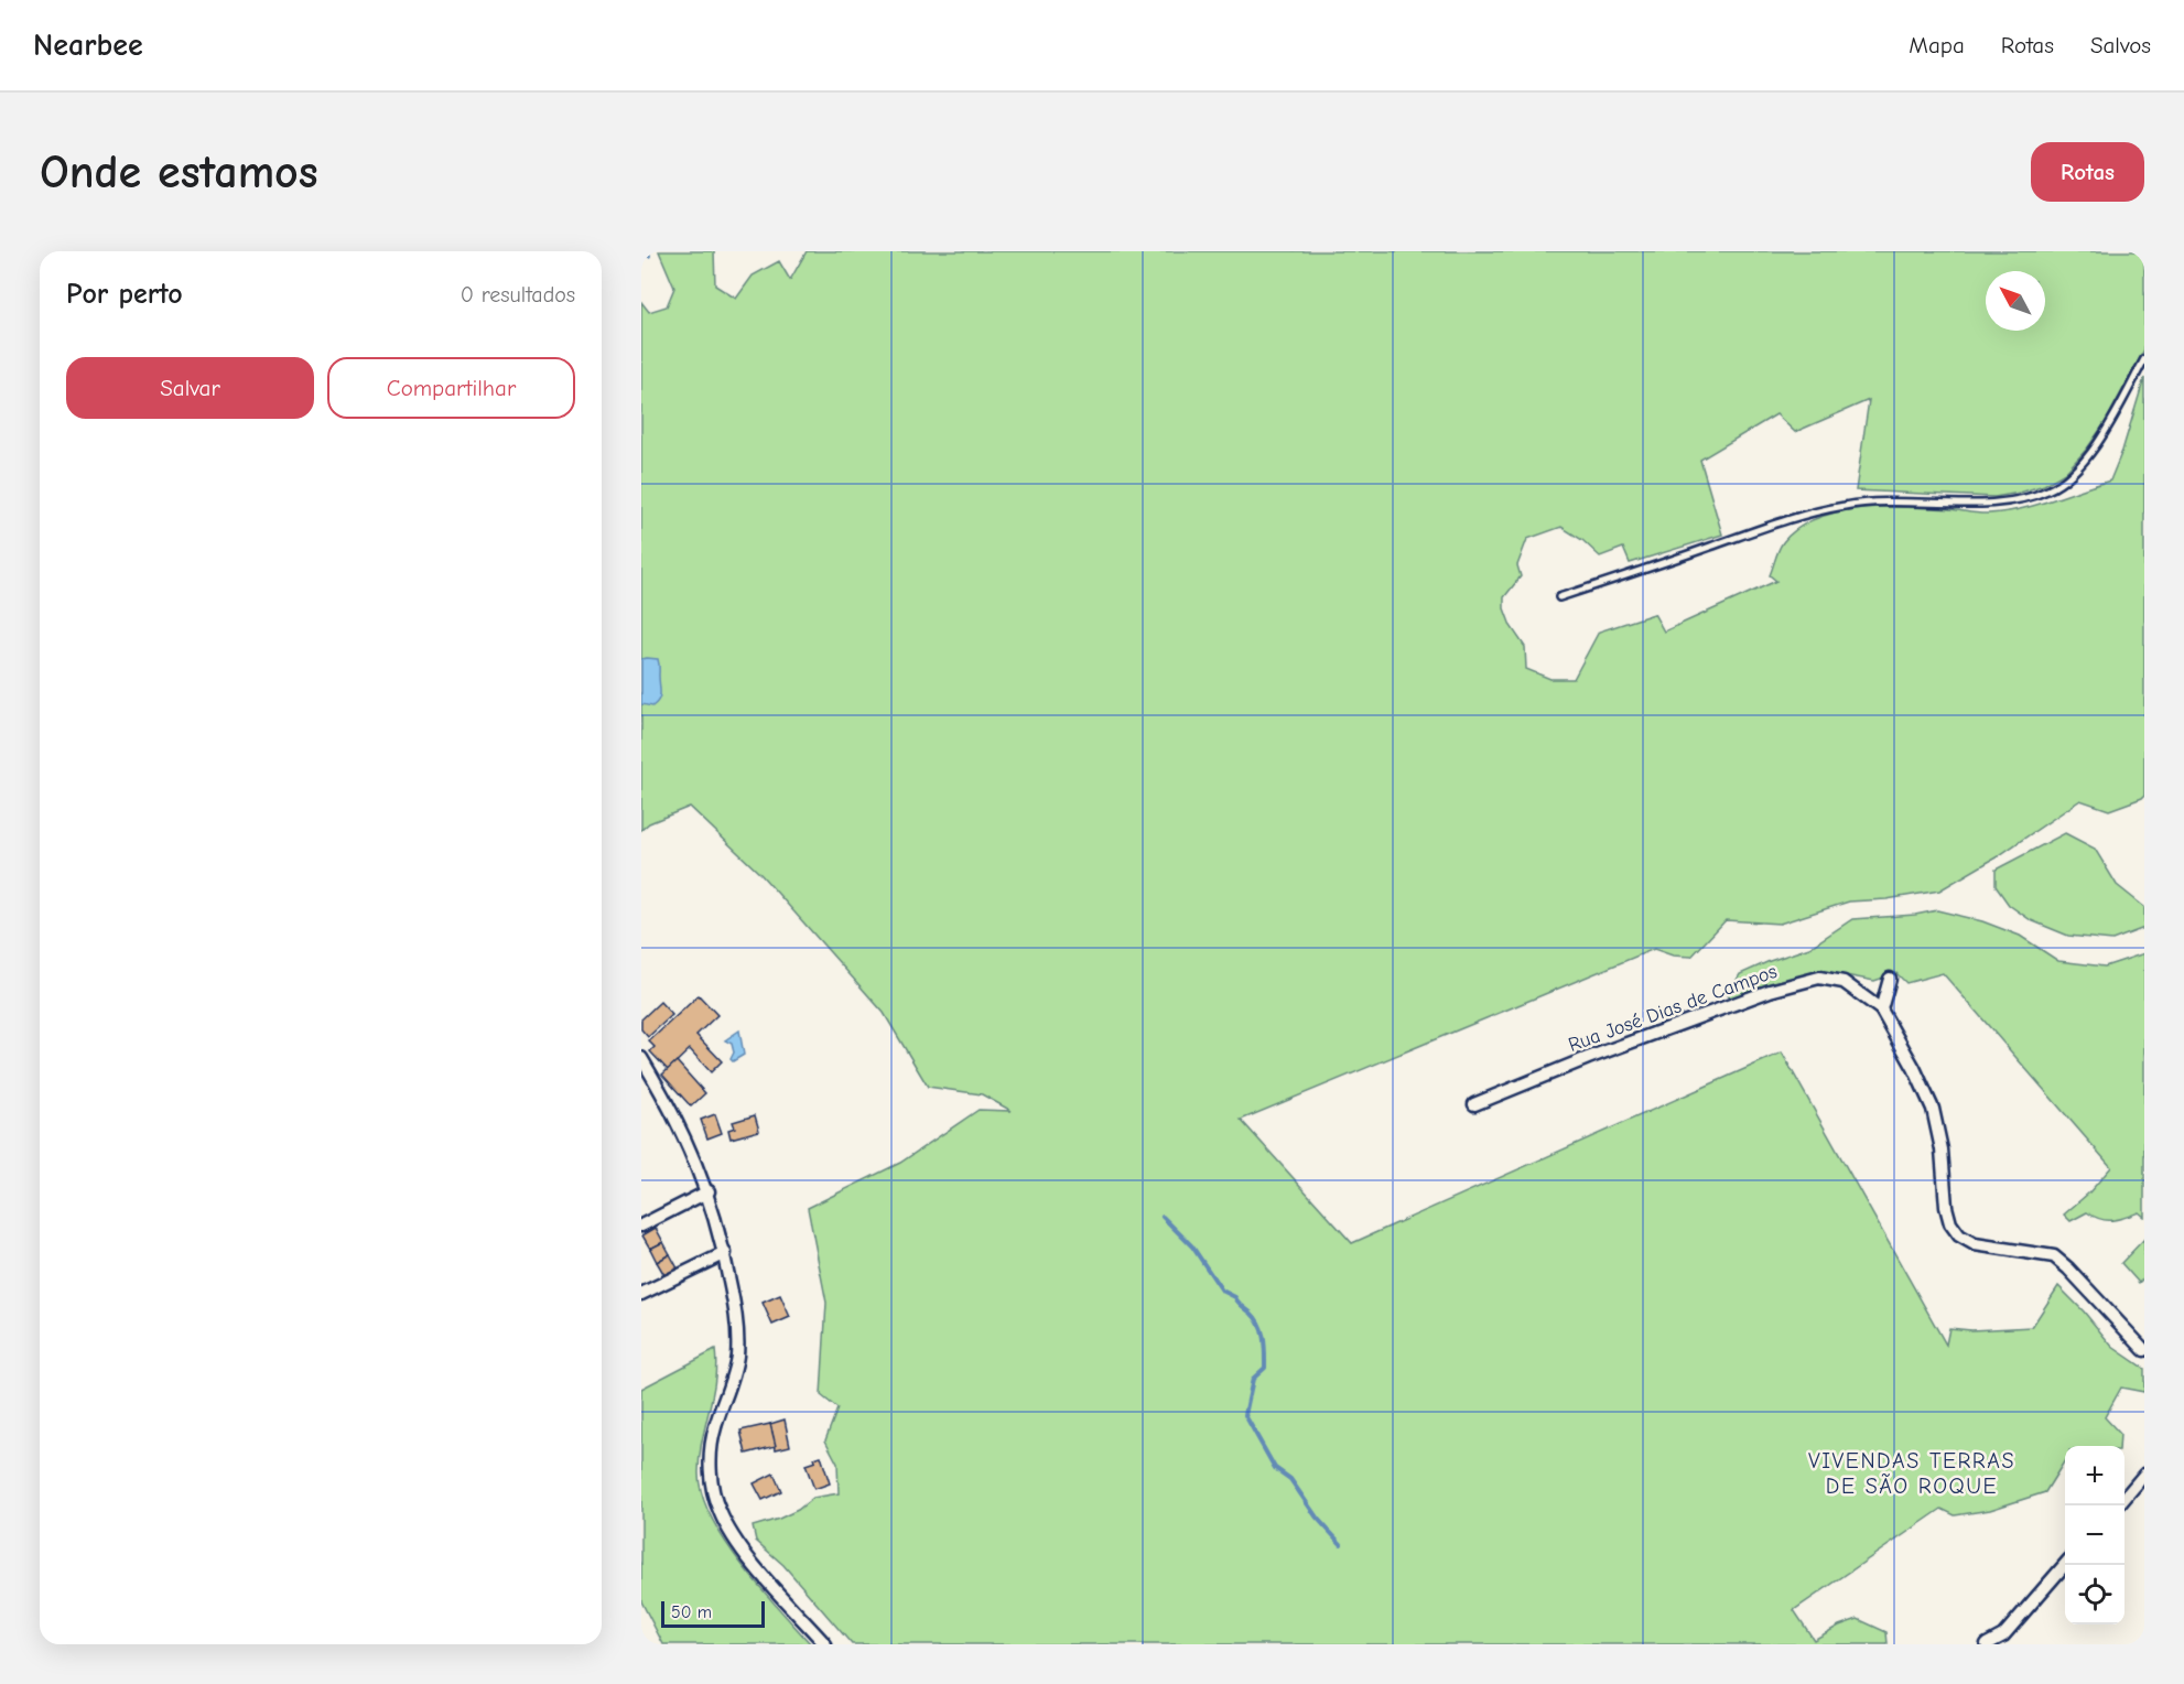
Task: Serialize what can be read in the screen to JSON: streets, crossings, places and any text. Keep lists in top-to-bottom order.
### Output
{
  "streets": {
    "street": ["Rua José Dias de Campos"]
  },
  "districts": ["VIVENDAS TERRAS DE SÃO ROQUE"],
  "scale_bar": "50 m",
  "north": "top left",
  "page": {
    "header": "Nearbee",
    "nav": ["Mapa", "Rotas", "Salvos"],
    "buttons": [
      "Rotas",
      ["Salvar", "Compartilhar"]
    ],
    "title": "Onde estamos",
    "heading": ["Por perto", "0 resultados"],
    "map_buttons": ["+", "−"],
    "scale": "50 m"
  }
}
